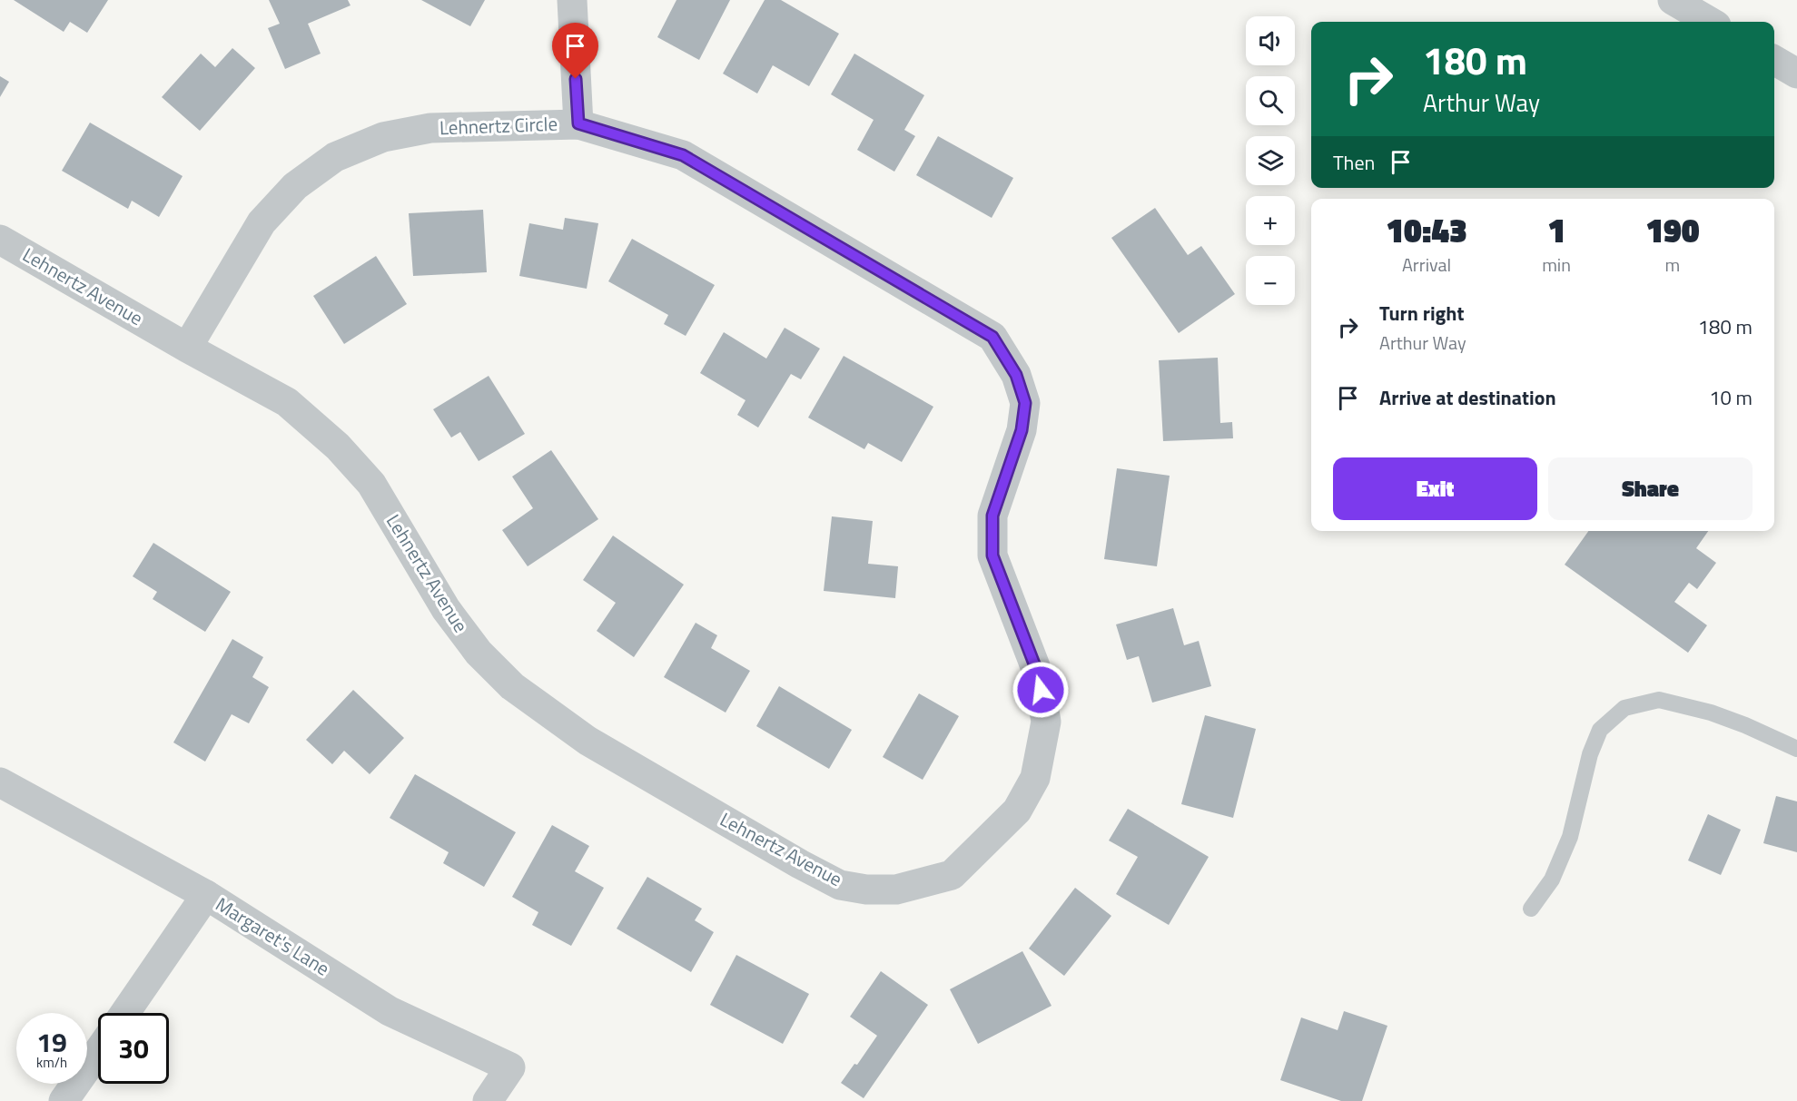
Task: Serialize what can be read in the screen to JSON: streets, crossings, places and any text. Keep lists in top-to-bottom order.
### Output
{
  "streets": {
    "street": ["Lehnertz Circle", "Lehnertz Avenue", "Margaret's Lane"]
  },
  "crossings": [
    ["Lehnertz Circle", "Lehnertz Avenue"]
  ],
  "page": {
    "map_buttons": ["+", "−"],
    "turn": ["180 m", "Arthur Way"],
    "then": "Then",
    "eta": [
      "10:43",
      "Arrival",
      "1",
      "min",
      "190",
      "m"
    ],
    "list": [
      {
        "name": "Turn right",
        "note": "Arthur Way",
        "value": "180 m"
      },
      {
        "name": "Arrive at destination",
        "value": "10 m"
      }
    ],
    "buttons": ["Exit", "Share"],
    "speed": "19 km/h",
    "limit": "30"
  }
}
